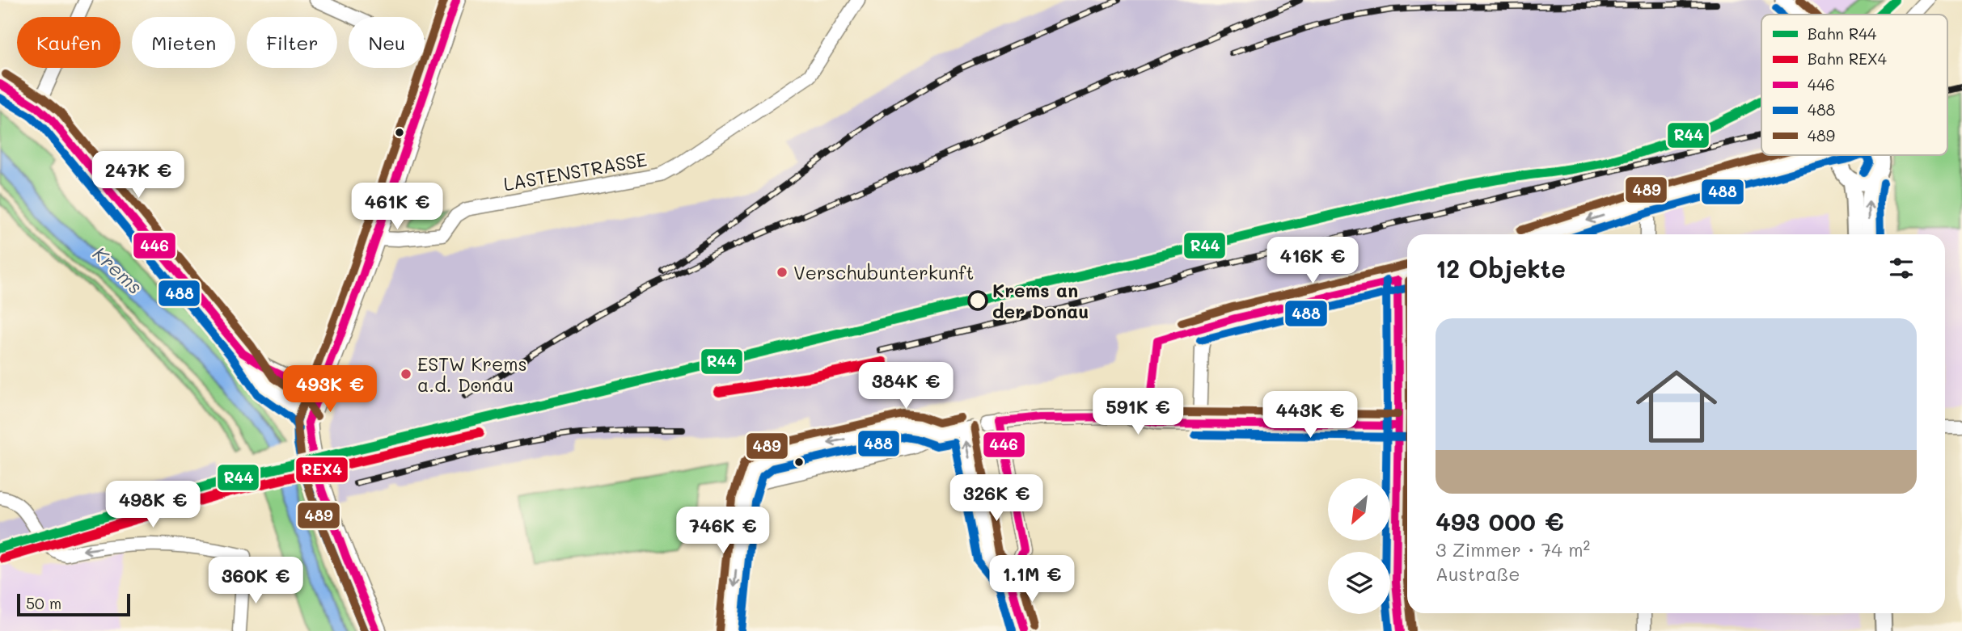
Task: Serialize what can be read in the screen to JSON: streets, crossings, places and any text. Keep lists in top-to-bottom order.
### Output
{
  "streets": {
    "street": ["LASTENSTRASSE"]
  },
  "water": ["Krems"],
  "places": ["Verschubunterkunft", "Krems an der Donau", "ESTW Krems a.d. Donau"],
  "lines": [
    "rail line R44",
    "transit line 446",
    "transit line 489",
    "transit line 488",
    "rail line REX4"
  ],
  "legend": [
    "Bahn R44",
    "Bahn REX4",
    "446",
    "488",
    "489"
  ],
  "scale_bar": "50 m",
  "north": "bottom left",
  "page": {
    "chip": [
      "Kaufen",
      "Mieten",
      "Filter",
      "Neu"
    ],
    "price": [
      "247K €",
      "461K €",
      "416K €",
      "384K €",
      "493K €",
      "591K €",
      "443K €",
      "326K €",
      "498K €",
      "746K €",
      "1.1M €",
      "360K €"
    ],
    "heading": "12 Objekte",
    "list": [
      {
        "name": "493 000 €",
        "note": "3 Zimmer · 74 m² · Austraße"
      }
    ],
    "scale": "50 m"
  }
}
